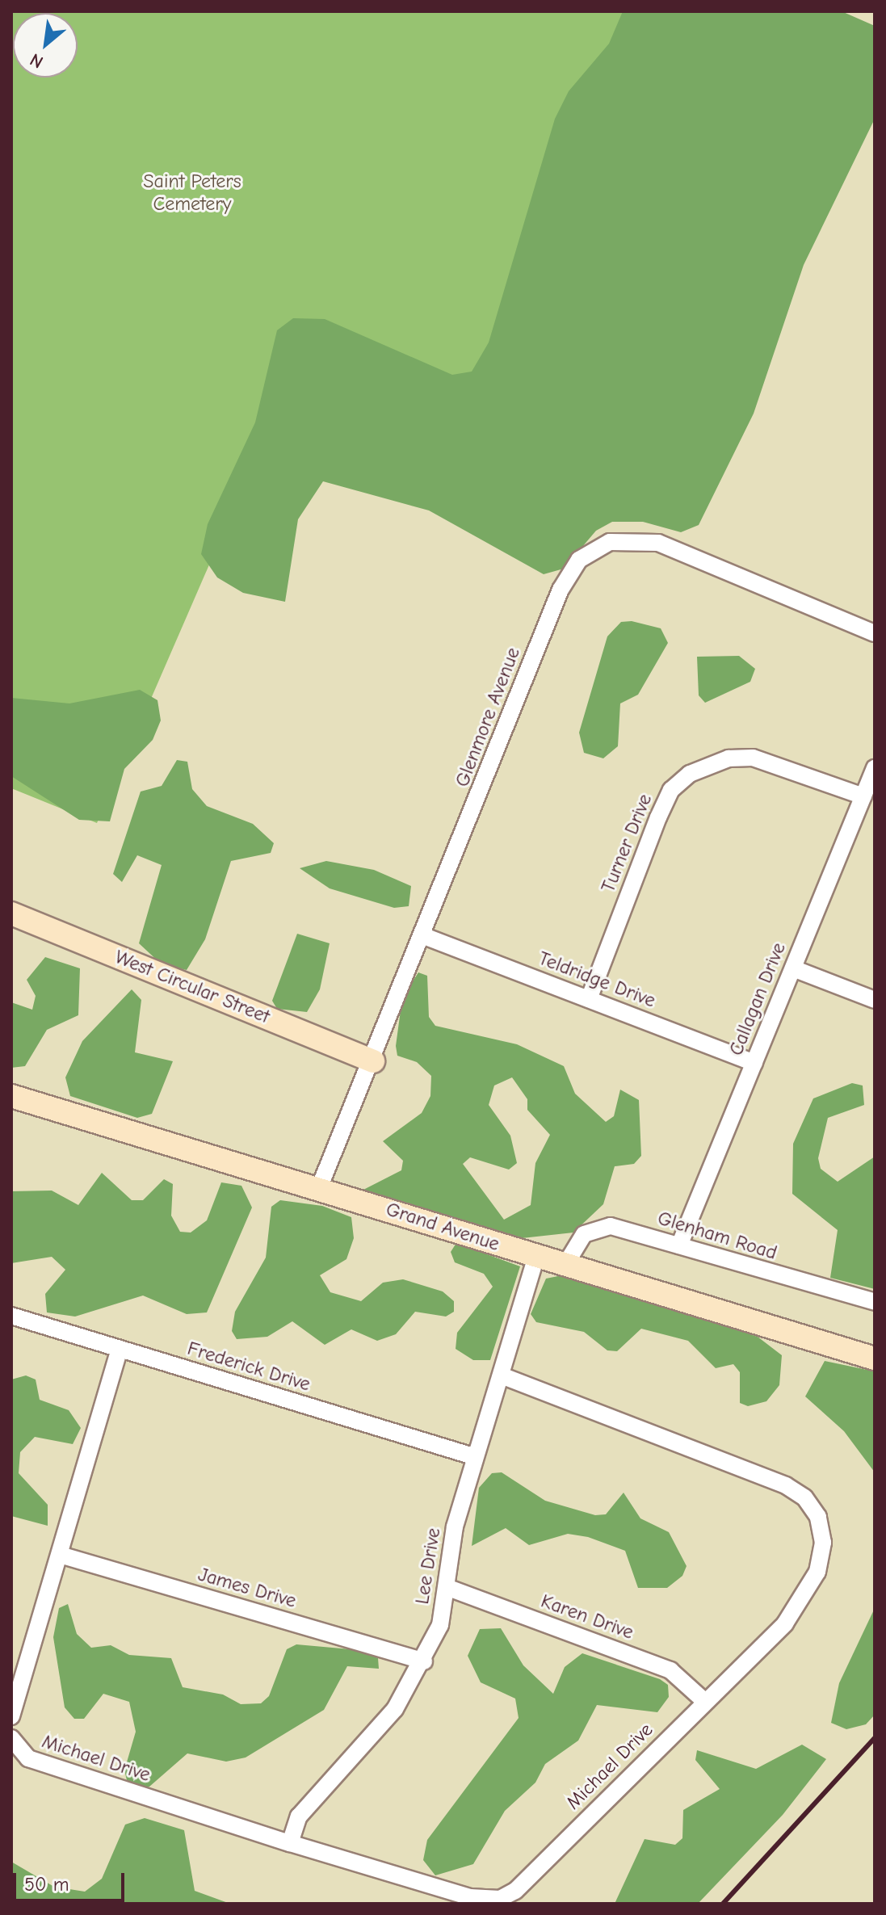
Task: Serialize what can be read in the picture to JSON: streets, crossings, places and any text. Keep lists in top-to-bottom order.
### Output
{
  "streets": {
    "street": [
      "Glenmore Avenue",
      "Turner Drive",
      "Teldridge Drive",
      "West Circular Street",
      "Callagan Drive",
      "Grand Avenue",
      "Glenham Road",
      "Frederick Drive",
      "Lee Drive",
      "James Drive",
      "Karen Drive",
      "Michael Drive"
    ]
  },
  "crossings": [
    ["Glenmore Avenue", "Teldridge Drive"],
    ["Glenmore Avenue", "West Circular Street"],
    ["Glenmore Avenue", "Grand Avenue"],
    ["Turner Drive", "Teldridge Drive"],
    ["Turner Drive", "Callagan Drive"],
    ["Teldridge Drive", "Callagan Drive"],
    ["Callagan Drive", "Glenham Road"],
    ["Grand Avenue", "Glenham Road"],
    ["Grand Avenue", "Lee Drive"],
    ["Frederick Drive", "Lee Drive"],
    ["Lee Drive", "James Drive"],
    ["Lee Drive", "Karen Drive"],
    ["Lee Drive", "Michael Drive"],
    ["Karen Drive", "Michael Drive"]
  ],
  "parks": ["Saint Peters Cemetery"],
  "scale_bar": "50 m",
  "north": "bottom left"
}
